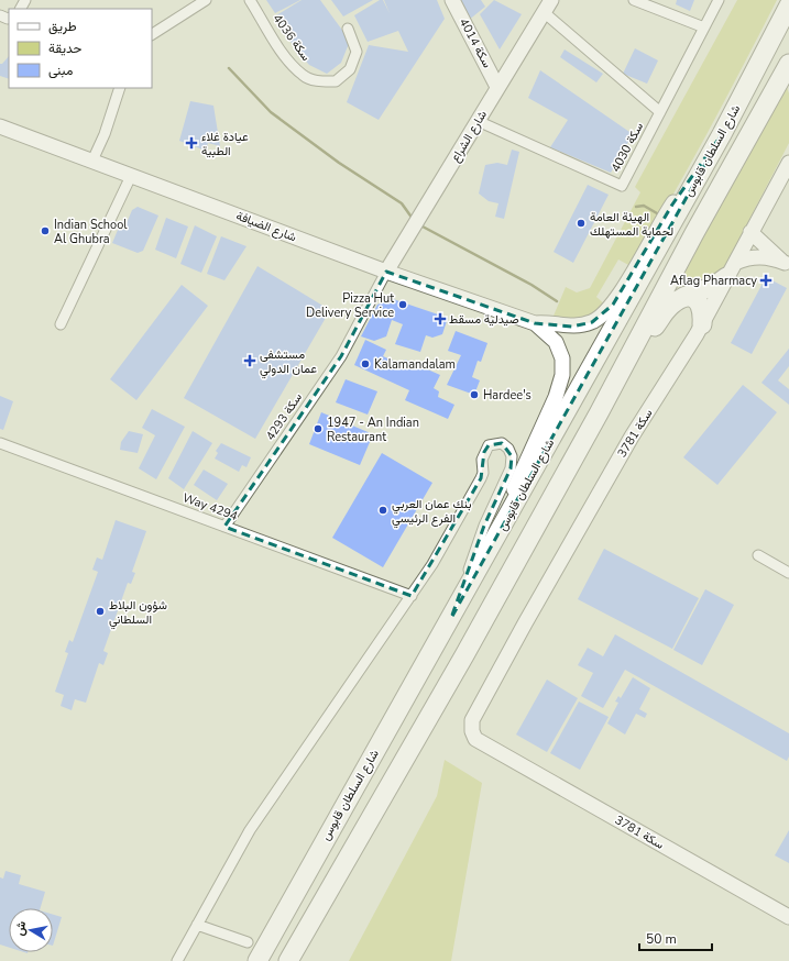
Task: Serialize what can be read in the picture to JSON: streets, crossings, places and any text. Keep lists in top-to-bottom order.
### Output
{
  "streets": {
    "highway": ["شارع السلطان قابوس"],
    "street": [
      "سكة 4036",
      "سكة 4014",
      "شارع الشراع",
      "سكة 4030",
      "شارع الضيافة",
      "سكة 4293",
      "سكة 3781",
      "Way 4294"
    ]
  },
  "crossings": [
    ["سكة 4014", "شارع الشراع"],
    ["شارع الشراع", "سكة 4030"],
    ["شارع الشراع", "شارع الضيافة"],
    ["شارع الشراع", "سكة 4293"],
    ["شارع الضيافة", "سكة 4293"],
    ["سكة 4293", "Way 4294"]
  ],
  "places": {
    "health": [
      "عيادة غلاء الطبية",
      "Aflag Pharmacy",
      "صيدلية مسقط",
      "مستشفى عمان الدولي"
    ],
    "other": [
      "الهيئة العامة لحماية المستهلك",
      "Indian School Al Ghubra",
      "Pizza Hut Delivery Service",
      "Kalamandalam",
      "Hardee's",
      "1947 - An Indian Restaurant",
      "بنك عمان العربي الفرع الرئيسي",
      "شؤون البلاط السلطاني"
    ]
  },
  "legend": ["طريق", "حديقة", "مبنى"],
  "scale_bar": "50 m",
  "north": "left"
}
